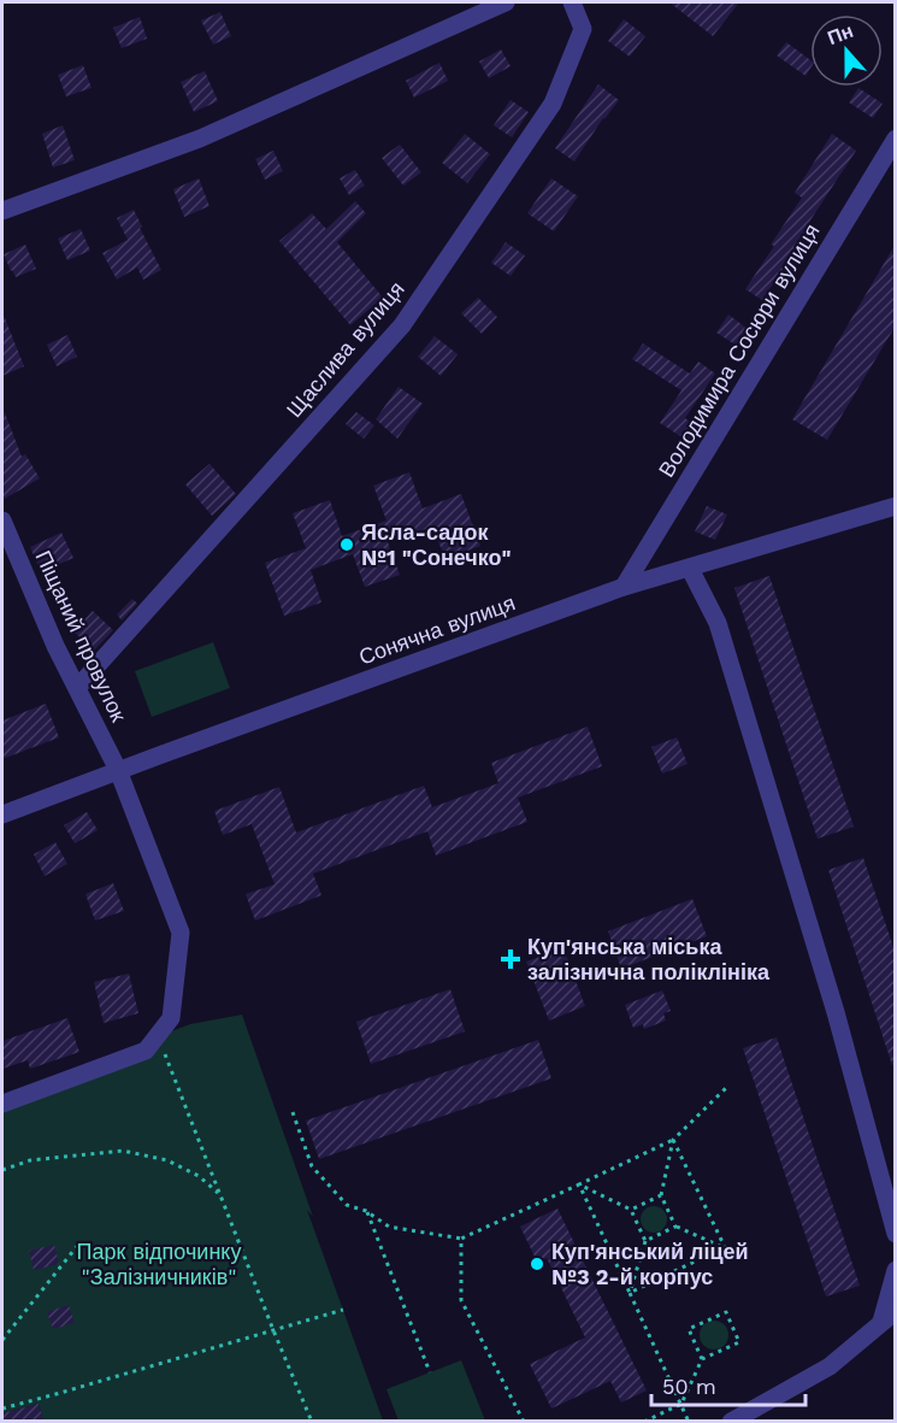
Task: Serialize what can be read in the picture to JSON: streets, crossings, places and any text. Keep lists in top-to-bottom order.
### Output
{
  "streets": {
    "street": [
      "Щаслива вулиця",
      "Володимира Сосюри вулиця",
      "Сонячна вулиця",
      "Піщаний провулок"
    ]
  },
  "crossings": [
    ["Щаслива вулиця", "Піщаний провулок"],
    ["Володимира Сосюри вулиця", "Сонячна вулиця"],
    ["Сонячна вулиця", "Піщаний провулок"]
  ],
  "parks": ["Парк відпочинку \"Залізничників\""],
  "places": {
    "other": ["Ясла-садок №1 \"Сонечко\"", "Куп'янський ліцей №3 2-й корпус"],
    "health": ["Куп'янська міська залізнична поліклініка"]
  },
  "scale_bar": "50 m",
  "north": "top"
}
